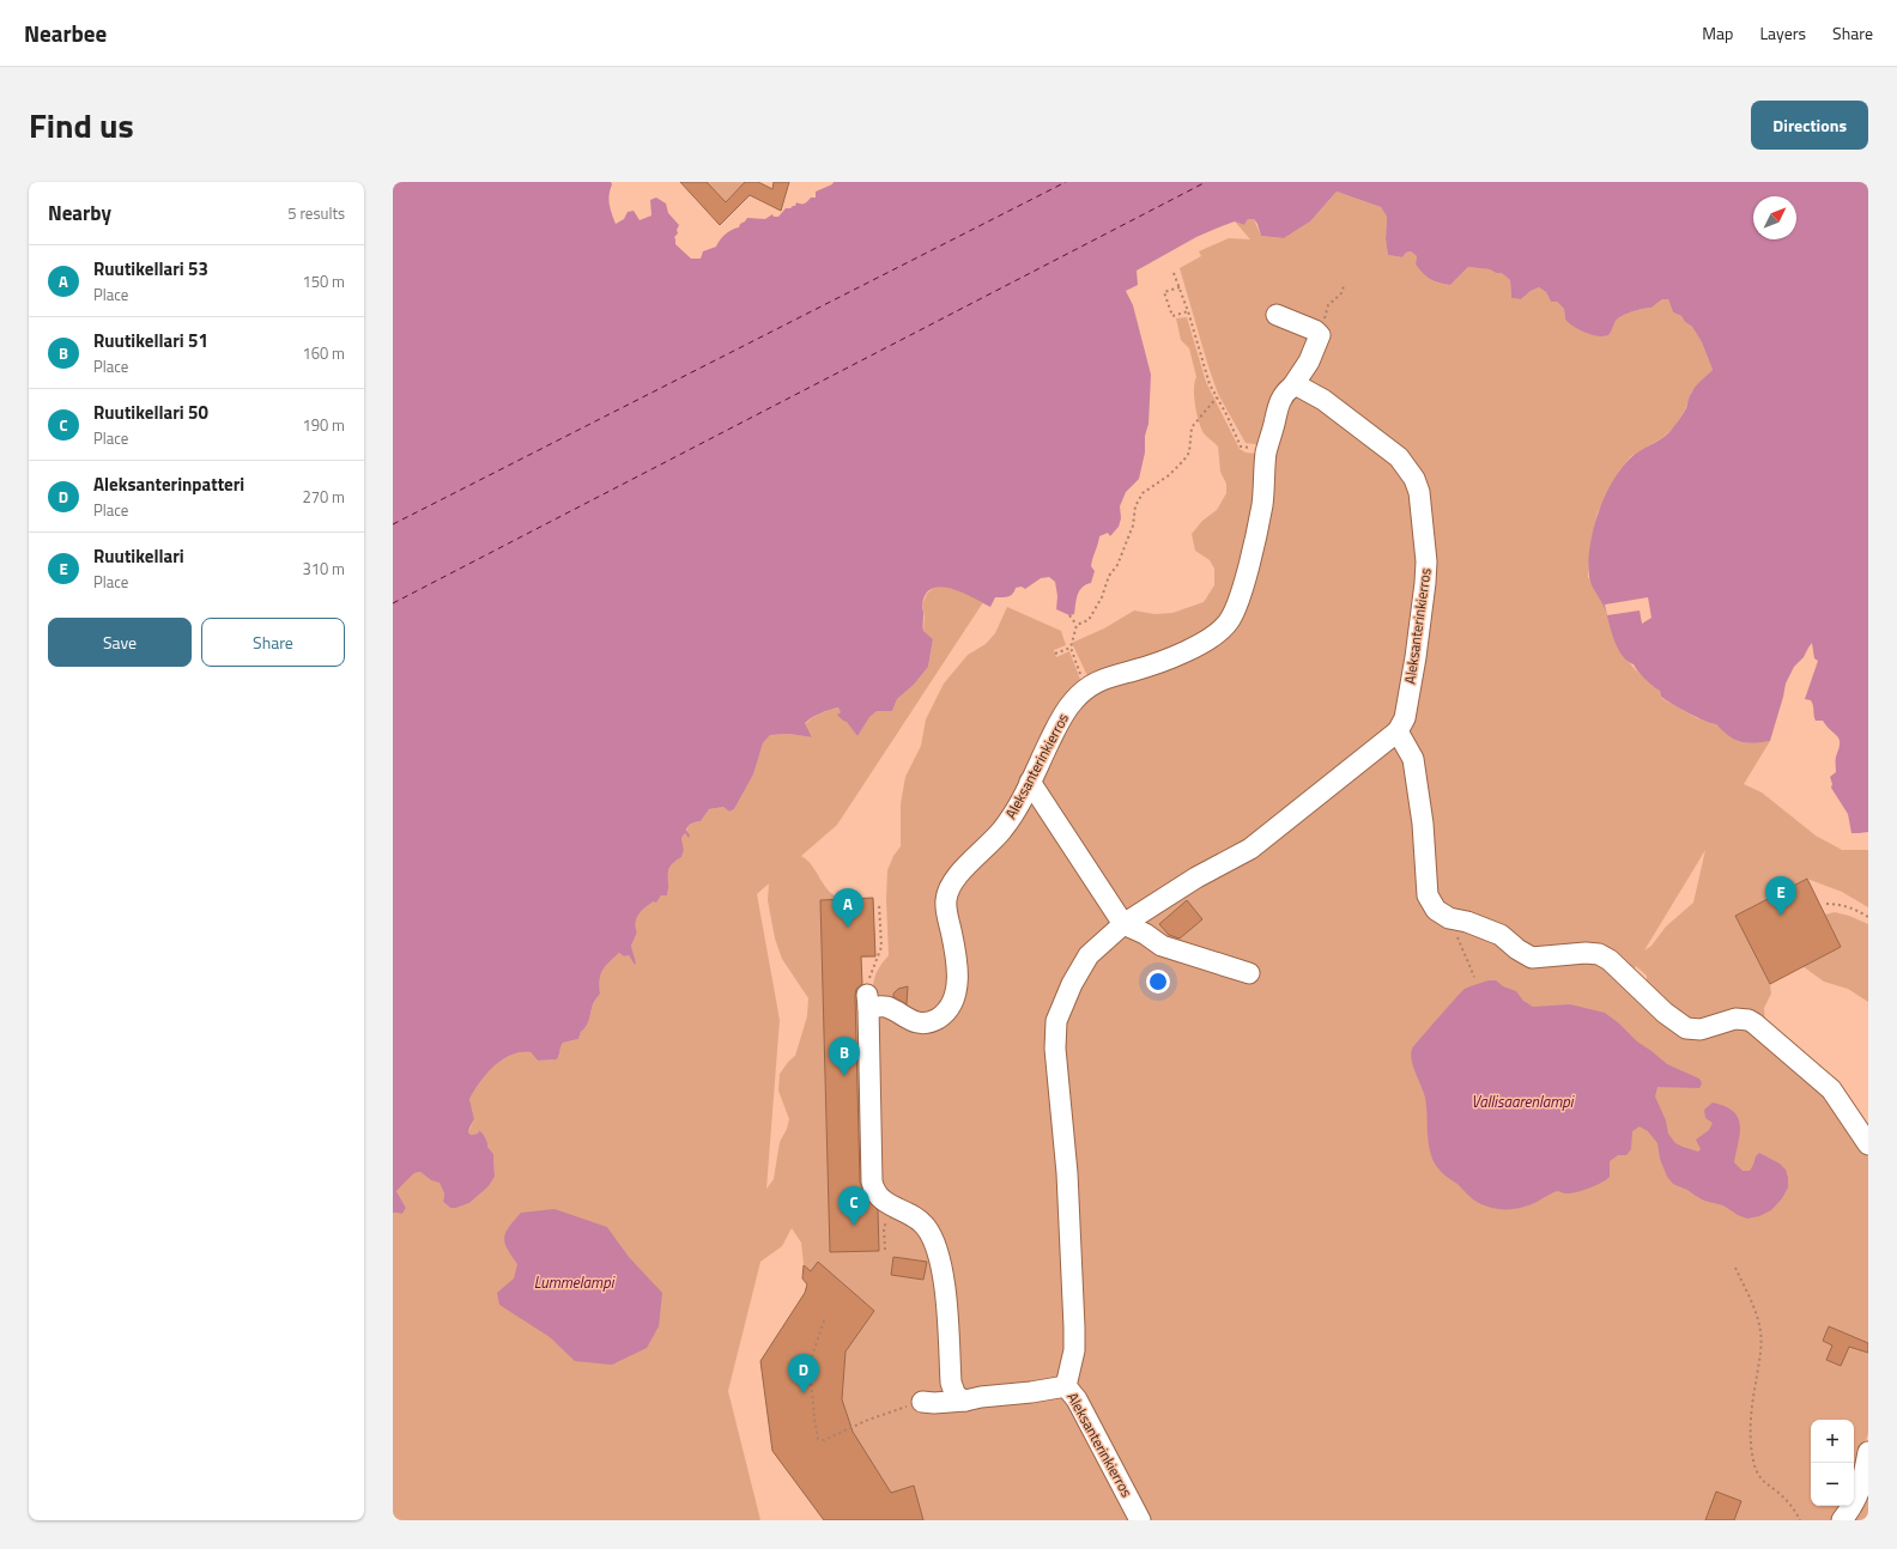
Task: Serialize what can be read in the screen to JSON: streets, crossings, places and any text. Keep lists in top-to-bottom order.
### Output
{
  "streets": {
    "lane": ["Aleksanterinkierros"]
  },
  "water": ["Vallisaarenlampi", "Lummelampi"],
  "north": "top right",
  "page": {
    "header": "Nearbee",
    "nav": ["Map", "Layers", "Share"],
    "title": "Find us",
    "buttons": [
      "Directions",
      ["Save", "Share"]
    ],
    "heading": ["Nearby", "5 results"],
    "list": [
      {
        "mark": "A",
        "name": "Ruutikellari 53",
        "note": "Place",
        "value": "150 m"
      },
      {
        "mark": "B",
        "name": "Ruutikellari 51",
        "note": "Place",
        "value": "160 m"
      },
      {
        "mark": "C",
        "name": "Ruutikellari 50",
        "note": "Place",
        "value": "190 m"
      },
      {
        "mark": "D",
        "name": "Aleksanterinpatteri",
        "note": "Place",
        "value": "270 m"
      },
      {
        "mark": "E",
        "name": "Ruutikellari",
        "note": "Place",
        "value": "310 m"
      }
    ],
    "pins": [
      "E",
      "A",
      "B",
      "C",
      "D"
    ],
    "map_buttons": ["+", "−"]
  }
}
